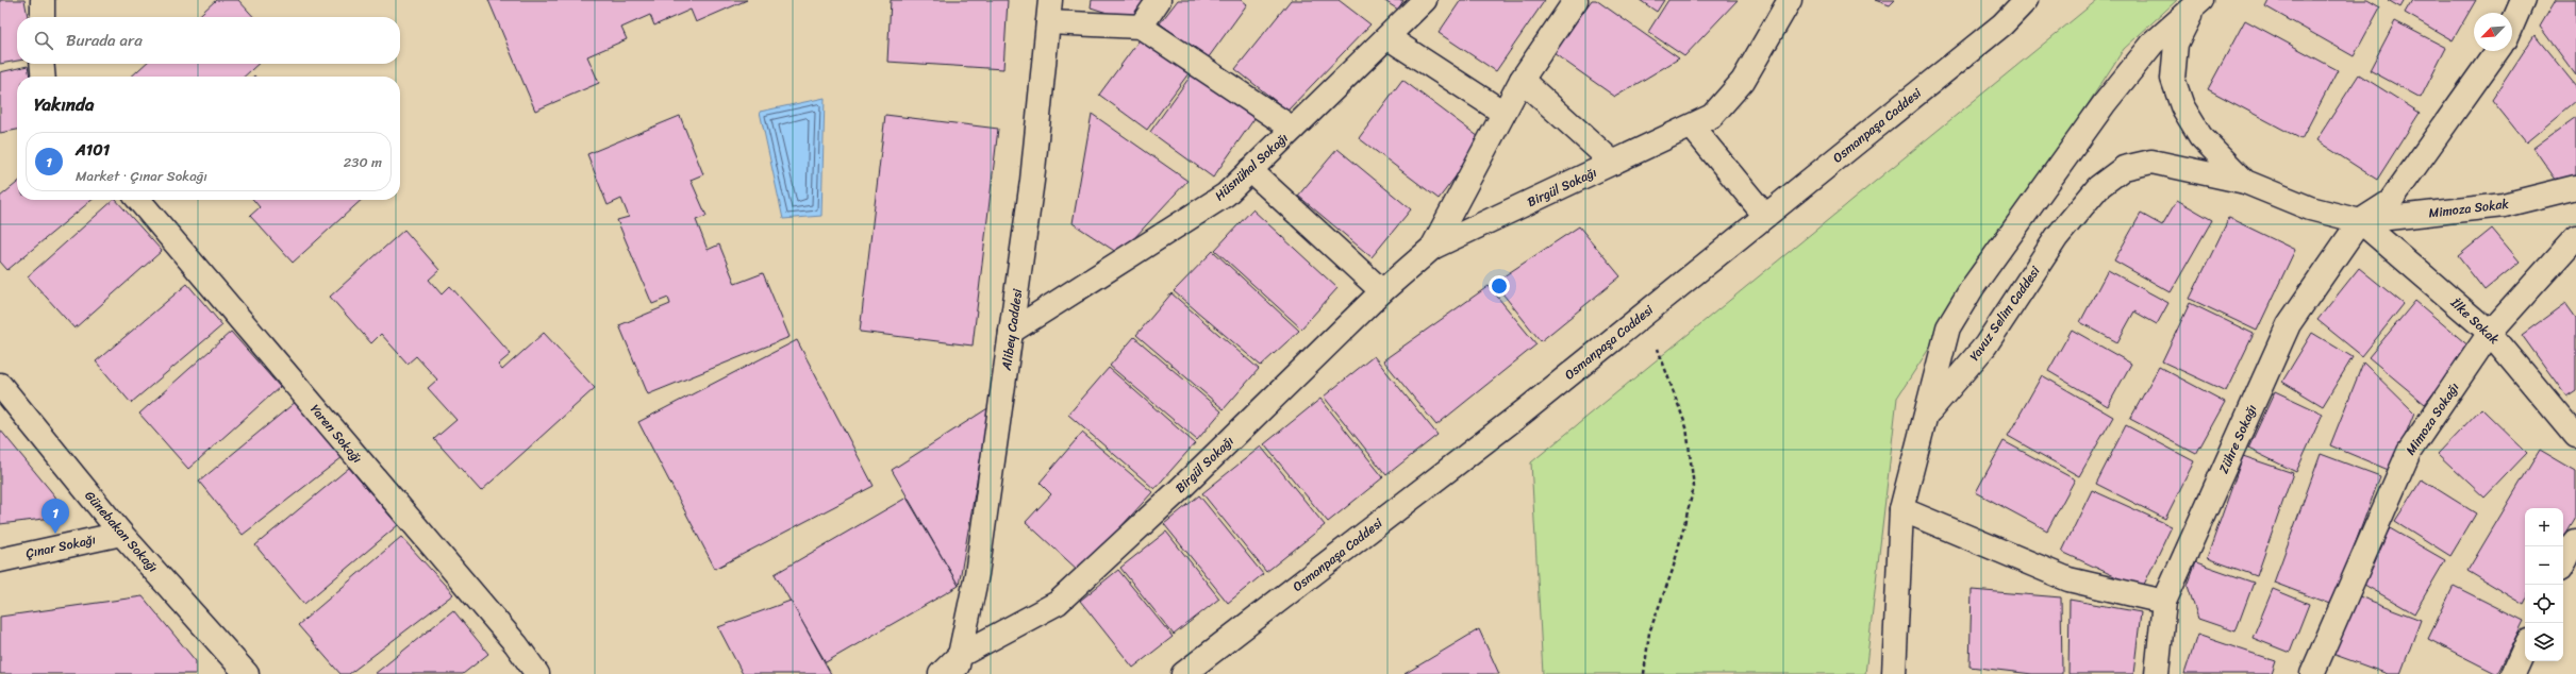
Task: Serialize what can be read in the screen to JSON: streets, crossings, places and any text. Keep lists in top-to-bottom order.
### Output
{
  "streets": {
    "street": [
      "Osmanpaşa Caddesi",
      "Hüsnühal Sokağı",
      "Birgül Sokağı",
      "Mimoza Sokak",
      "Yavuz Selim Caddesi",
      "İlke Sokak",
      "Alibey Caddesi",
      "Mimoza Sokağı",
      "Yaren Sokağı",
      "Zühre Sokağı",
      "Günebakan Sokağı",
      "Çınar Sokağı"
    ]
  },
  "crossings": [
    ["Hüsnühal Sokağı", "Alibey Caddesi"],
    ["Birgül Sokağı", "Alibey Caddesi"],
    ["Mimoza Sokak", "İlke Sokak"],
    ["Mimoza Sokak", "Zühre Sokağı"],
    ["İlke Sokak", "Mimoza Sokağı"],
    ["İlke Sokak", "Zühre Sokağı"],
    ["Günebakan Sokağı", "Çınar Sokağı"]
  ],
  "north": "bottom left",
  "page": {
    "search": "Burada ara",
    "heading": "Yakında",
    "list": [
      {
        "mark": "1",
        "name": "A101",
        "note": "Market · Çınar Sokağı",
        "value": "230 m"
      }
    ],
    "pins": "1",
    "map_buttons": ["+", "−"]
  }
}
